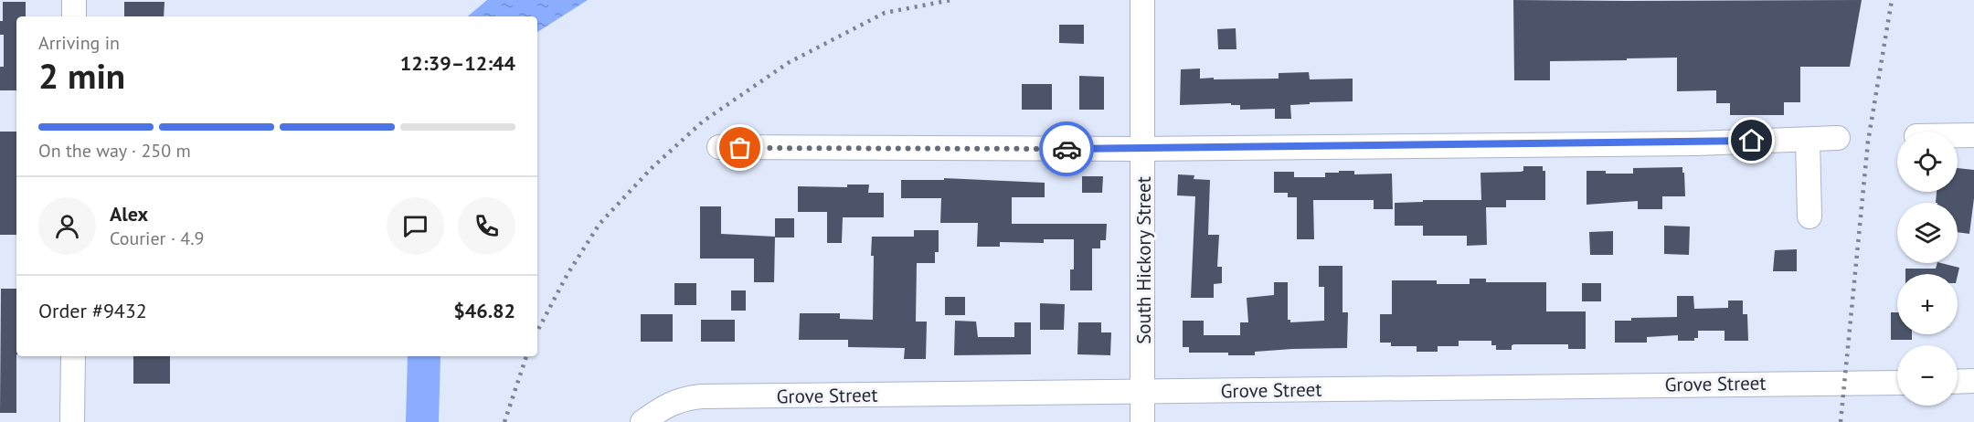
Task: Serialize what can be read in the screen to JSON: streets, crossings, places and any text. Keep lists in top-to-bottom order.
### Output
{
  "streets": {
    "street": ["South Hickory Street", "Grove Street"]
  },
  "crossings": [
    ["South Hickory Street", "Grove Street"]
  ],
  "page": {
    "heading": ["2 min", "Arriving in", "12:39–12:44"],
    "panel": [
      "Alex",
      "Courier · 4.9",
      "Order #9432",
      "$46.82"
    ],
    "bar": "On the way · 250 m",
    "map_buttons": ["+", "−"]
  }
}
